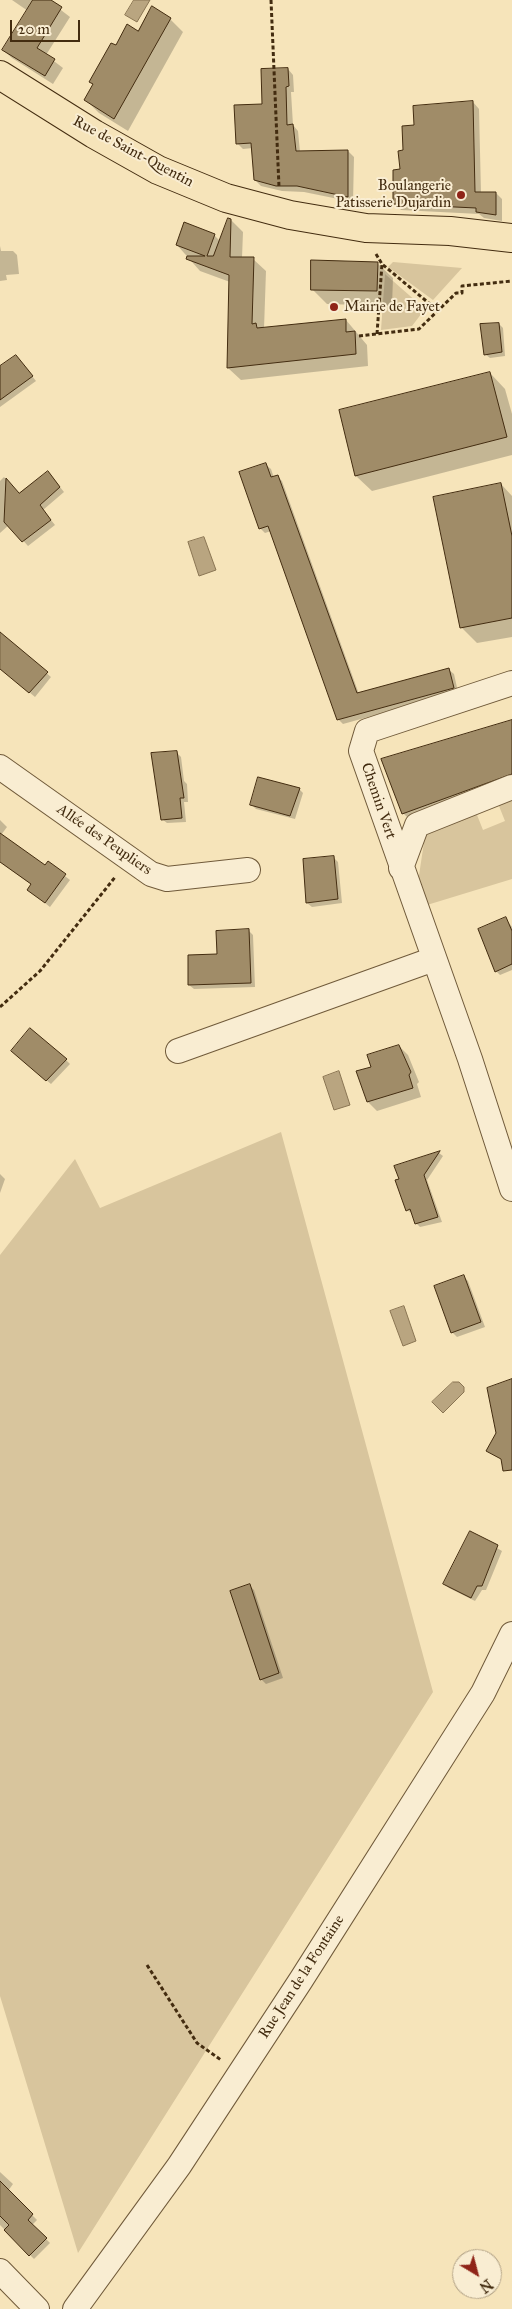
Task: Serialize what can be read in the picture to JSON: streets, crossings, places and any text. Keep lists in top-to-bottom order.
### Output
{
  "streets": {
    "main road": ["Rue de Saint-Quentin"],
    "street": ["Chemin Vert", "Allée des Peupliers", "Rue Jean de la Fontaine"]
  },
  "places": ["Boulangerie Patisserie Dujardin", "Mairie de Fayet"],
  "scale_bar": "20 m",
  "north": "bottom right"
}
